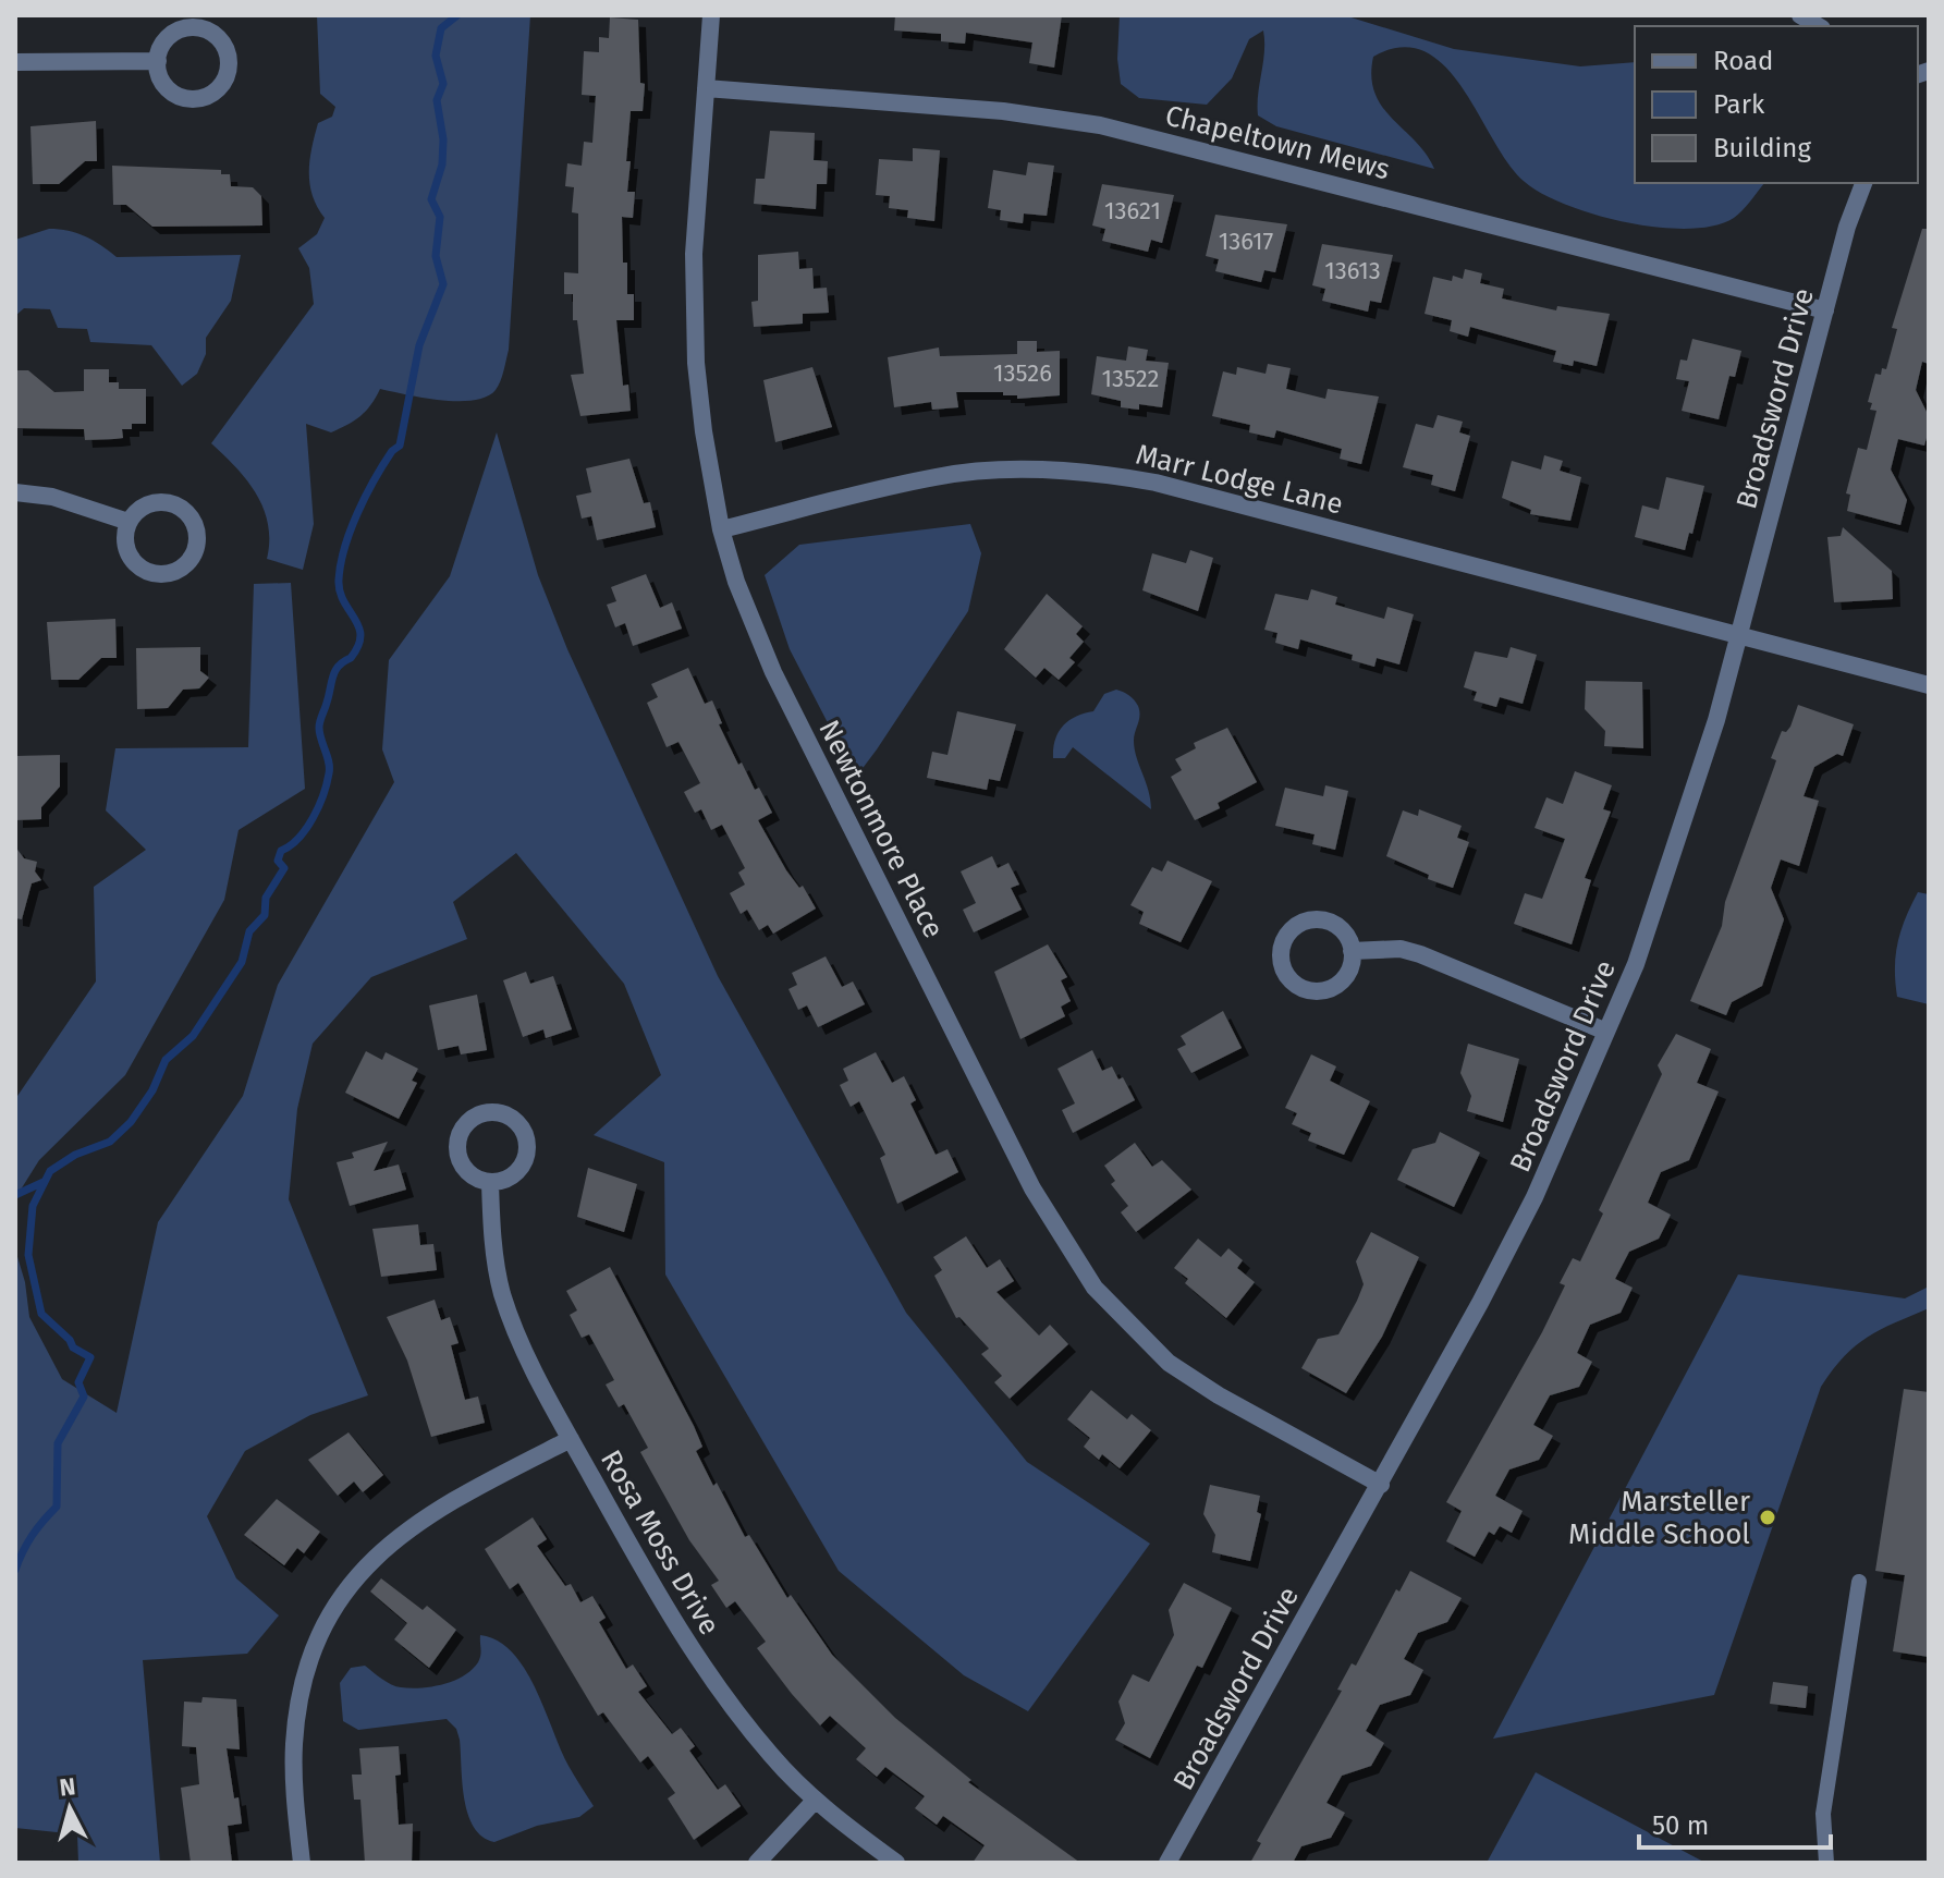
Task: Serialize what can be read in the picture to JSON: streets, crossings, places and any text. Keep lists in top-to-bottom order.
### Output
{
  "streets": {
    "street": [
      "Chapeltown Mews",
      "Broadsword Drive",
      "Marr Lodge Lane",
      "Newtonmore Place",
      "Rosa Moss Drive"
    ]
  },
  "crossings": [
    ["Chapeltown Mews", "Broadsword Drive"],
    ["Chapeltown Mews", "Newtonmore Place"],
    ["Broadsword Drive", "Marr Lodge Lane"],
    ["Broadsword Drive", "Newtonmore Place"],
    ["Marr Lodge Lane", "Newtonmore Place"]
  ],
  "places": ["Marsteller Middle School"],
  "house_numbers": [
    "13621",
    "13617",
    "13613",
    "13526",
    "13522"
  ],
  "legend": ["Road", "Park", "Building"],
  "scale_bar": "50 m",
  "north": "top"
}
